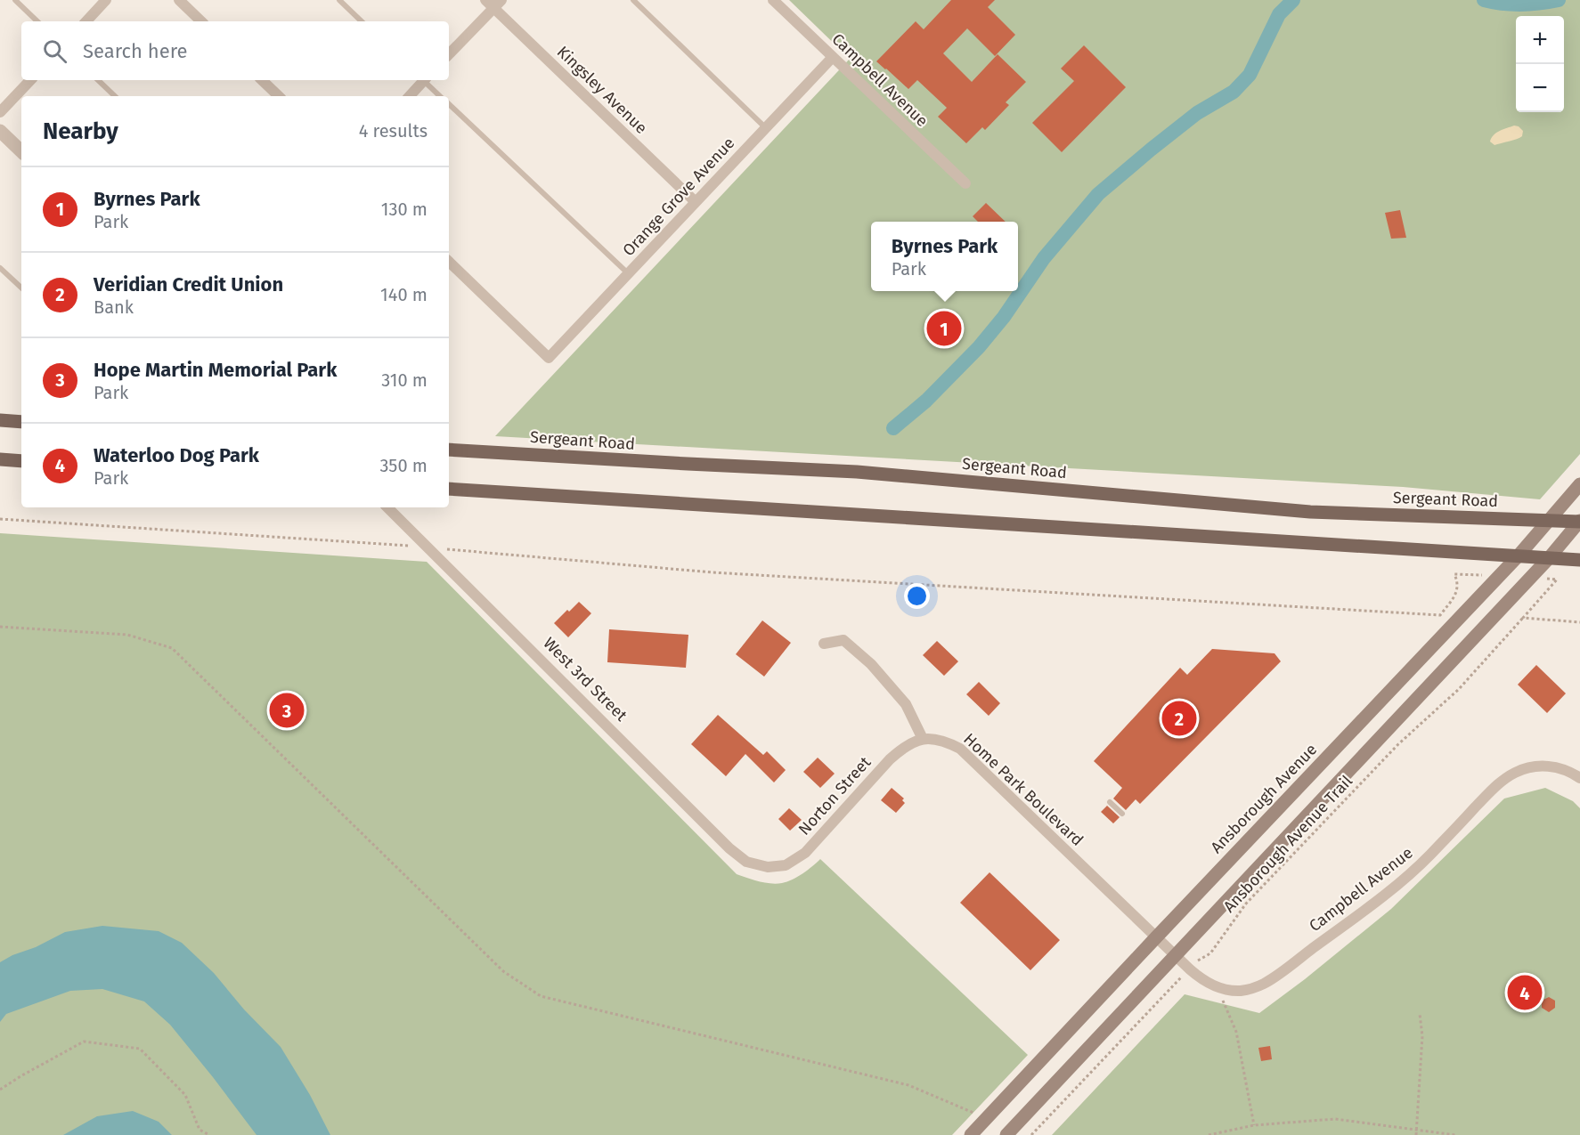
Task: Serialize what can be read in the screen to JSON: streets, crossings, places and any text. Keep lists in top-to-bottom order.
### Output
{
  "streets": {
    "main road": ["Sergeant Road", "Ansborough Avenue"],
    "street": [
      "Campbell Avenue",
      "Kingsley Avenue",
      "Orange Grove Avenue",
      "West 3rd Street",
      "Home Park Boulevard",
      "Norton Street"
    ],
    "path": ["Ansborough Avenue Trail"]
  },
  "crossings": [
    ["Campbell Avenue", "Orange Grove Avenue"],
    ["Campbell Avenue", "Home Park Boulevard"],
    ["Campbell Avenue", "Ansborough Avenue"],
    ["Campbell Avenue", "Ansborough Avenue Trail"],
    ["Kingsley Avenue", "Orange Grove Avenue"],
    ["Sergeant Road", "Ansborough Avenue"],
    ["West 3rd Street", "Norton Street"],
    ["Home Park Boulevard", "Norton Street"],
    ["Home Park Boulevard", "Ansborough Avenue"]
  ],
  "page": {
    "map_buttons": ["+", "−"],
    "search": "Search here",
    "heading": ["Nearby", "4 results"],
    "list": [
      {
        "mark": "1",
        "name": "Byrnes Park",
        "note": "Park",
        "value": "130 m"
      },
      {
        "mark": "2",
        "name": "Veridian Credit Union",
        "note": "Bank",
        "value": "140 m"
      },
      {
        "mark": "3",
        "name": "Hope Martin Memorial Park",
        "note": "Park",
        "value": "310 m"
      },
      {
        "mark": "4",
        "name": "Waterloo Dog Park",
        "note": "Park",
        "value": "350 m"
      }
    ],
    "popup": ["Byrnes Park", "Park"],
    "pins": [
      "1",
      "3",
      "2",
      "4"
    ]
  }
}
